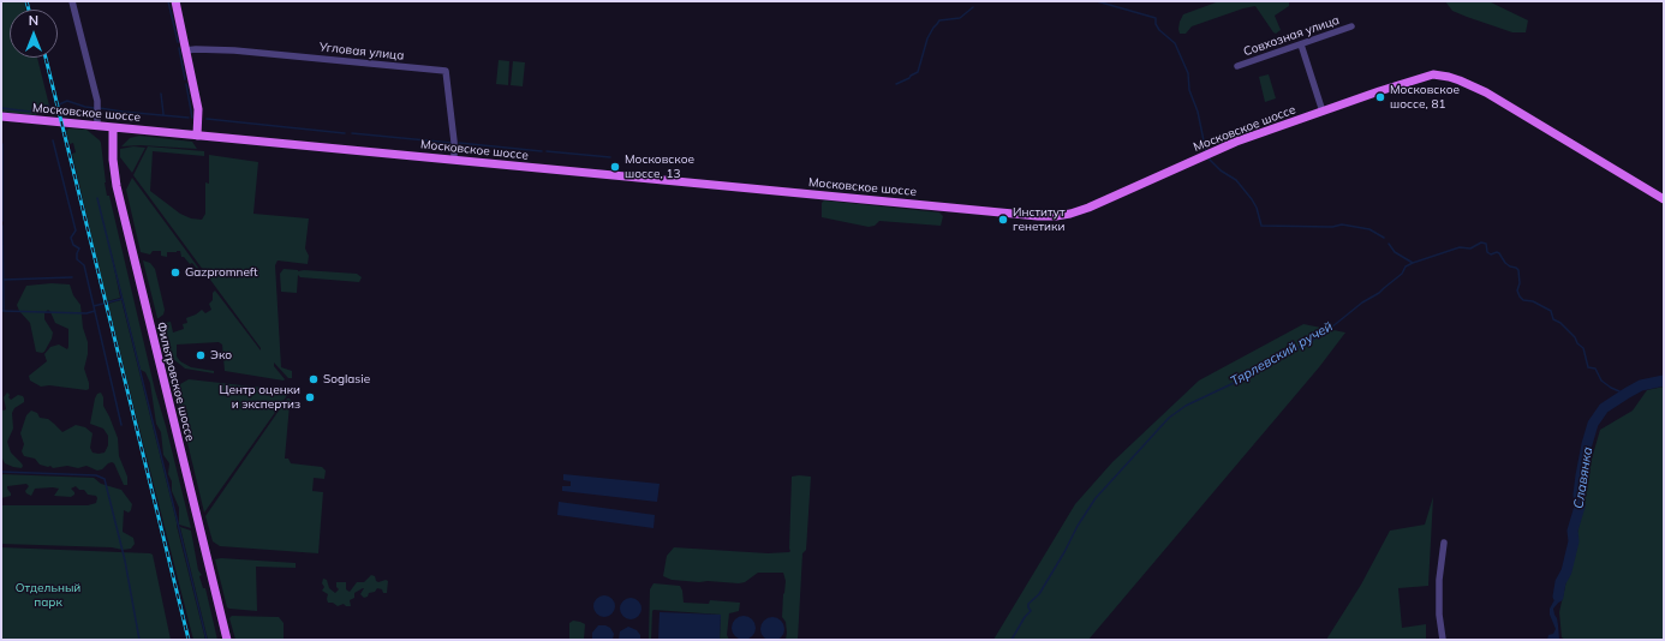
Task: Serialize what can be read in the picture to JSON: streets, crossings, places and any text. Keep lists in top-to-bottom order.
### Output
{
  "streets": {
    "main road": ["Московское шоссе", "Фильтровское шоссе"],
    "street": ["Совхозная улица", "Угловая улица"]
  },
  "crossings": [
    ["Угловая улица", "Московское шоссе"],
    ["Московское шоссе", "Фильтровское шоссе"]
  ],
  "water": ["Тярлевский ручей", "Славянка"],
  "parks": ["Отдельный парк"],
  "places": [
    "Московское шоссе, 81",
    "Московское шоссе, 13",
    "Институт генетики",
    "Gazpromneft",
    "Эко",
    "Soglasie",
    "Центр оценки и экспертиз"
  ],
  "north": "top"
}
